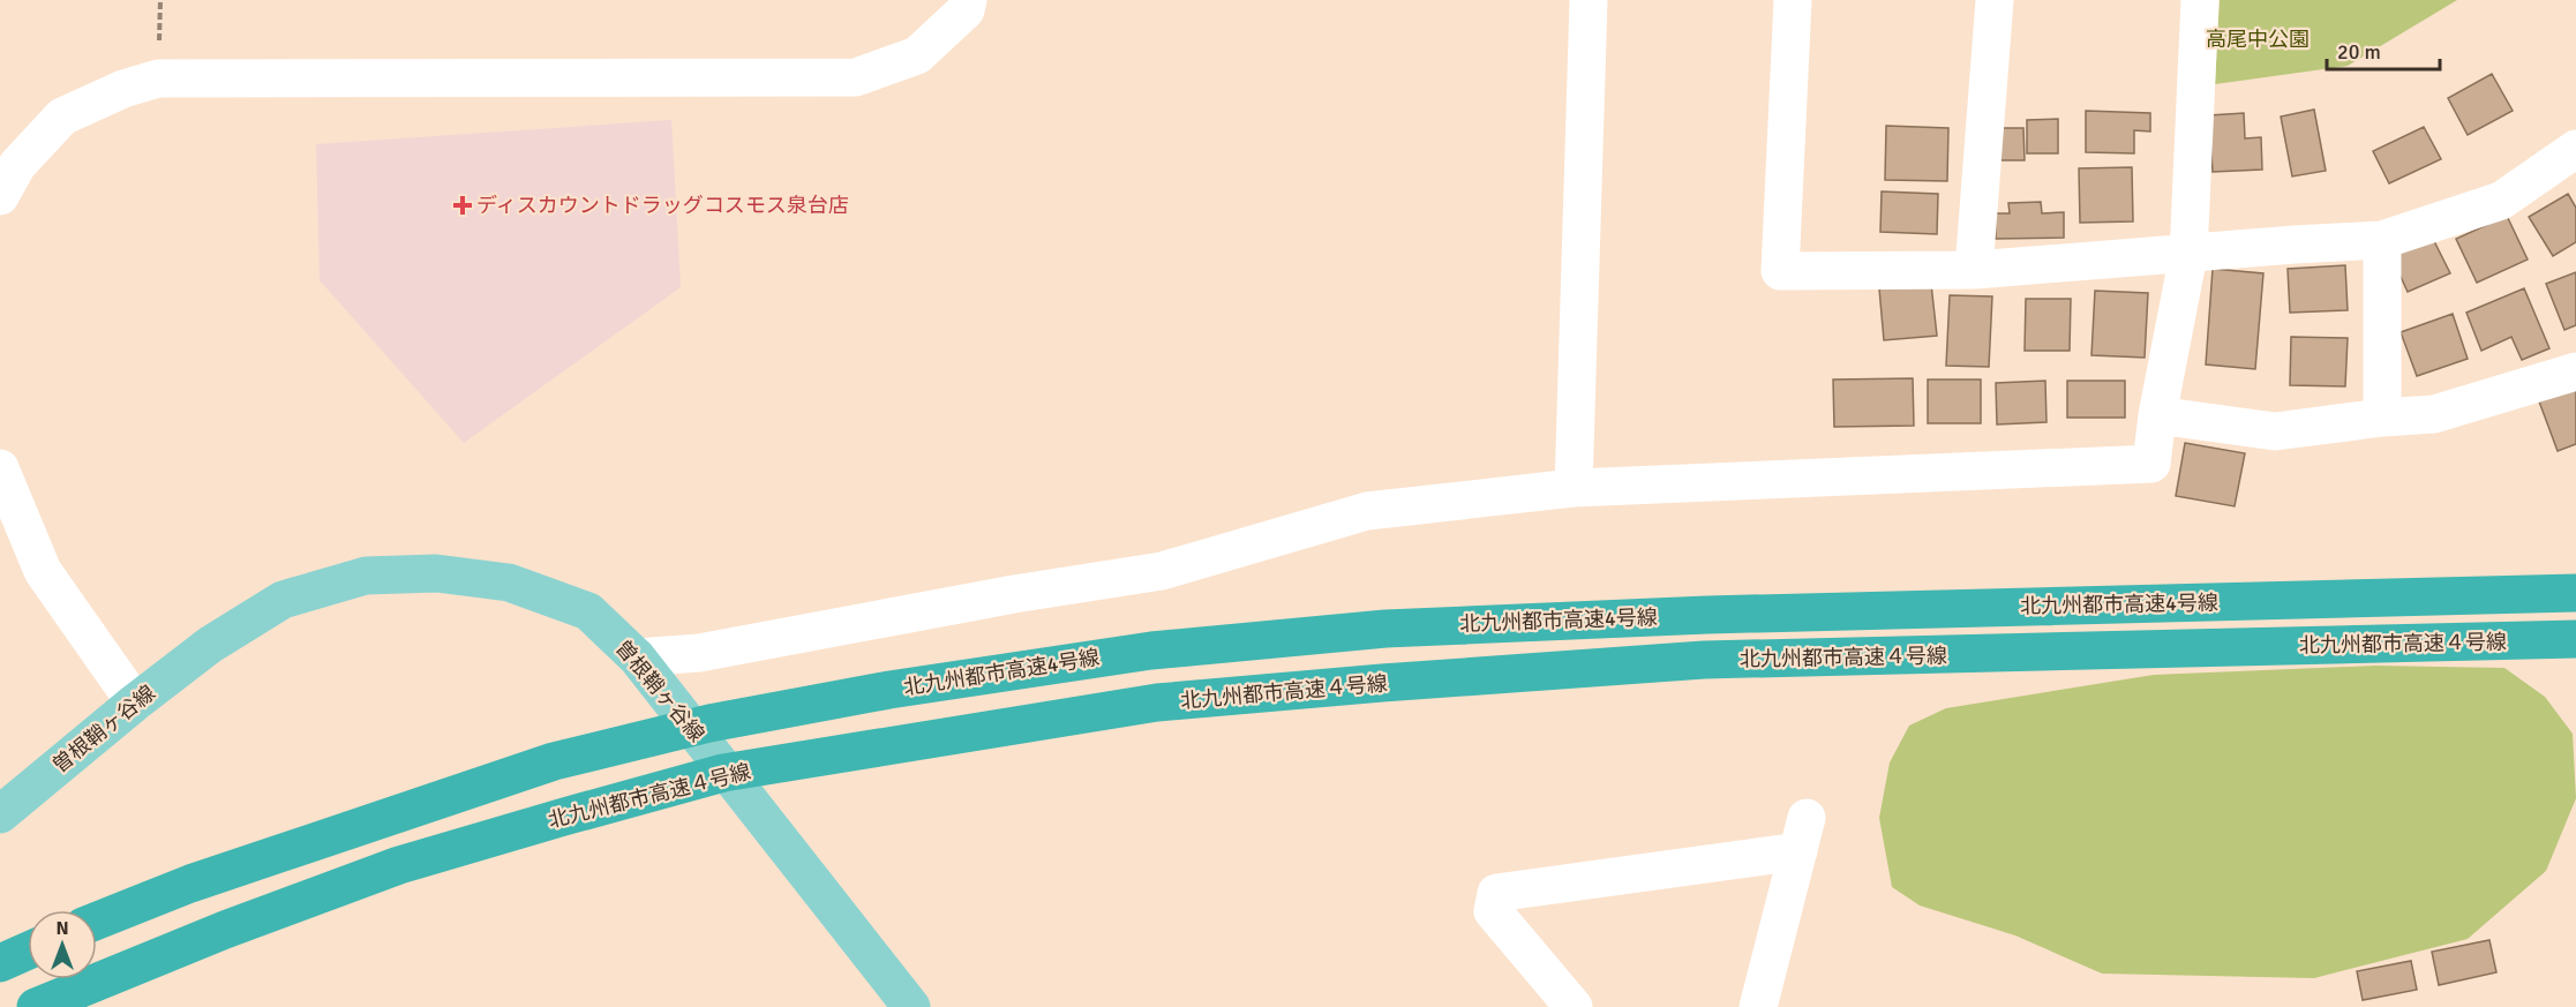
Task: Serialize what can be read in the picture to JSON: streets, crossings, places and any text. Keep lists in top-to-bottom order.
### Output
{
  "streets": {
    "highway": ["北九州都市高速4号線", "北九州都市高速４号線"],
    "main road": ["曽根鞘ヶ谷線"]
  },
  "parks": ["高尾中公園"],
  "places": {
    "health": ["ディスカウントドラッグコスモス泉台店"]
  },
  "scale_bar": "20 m",
  "north": "top"
}
